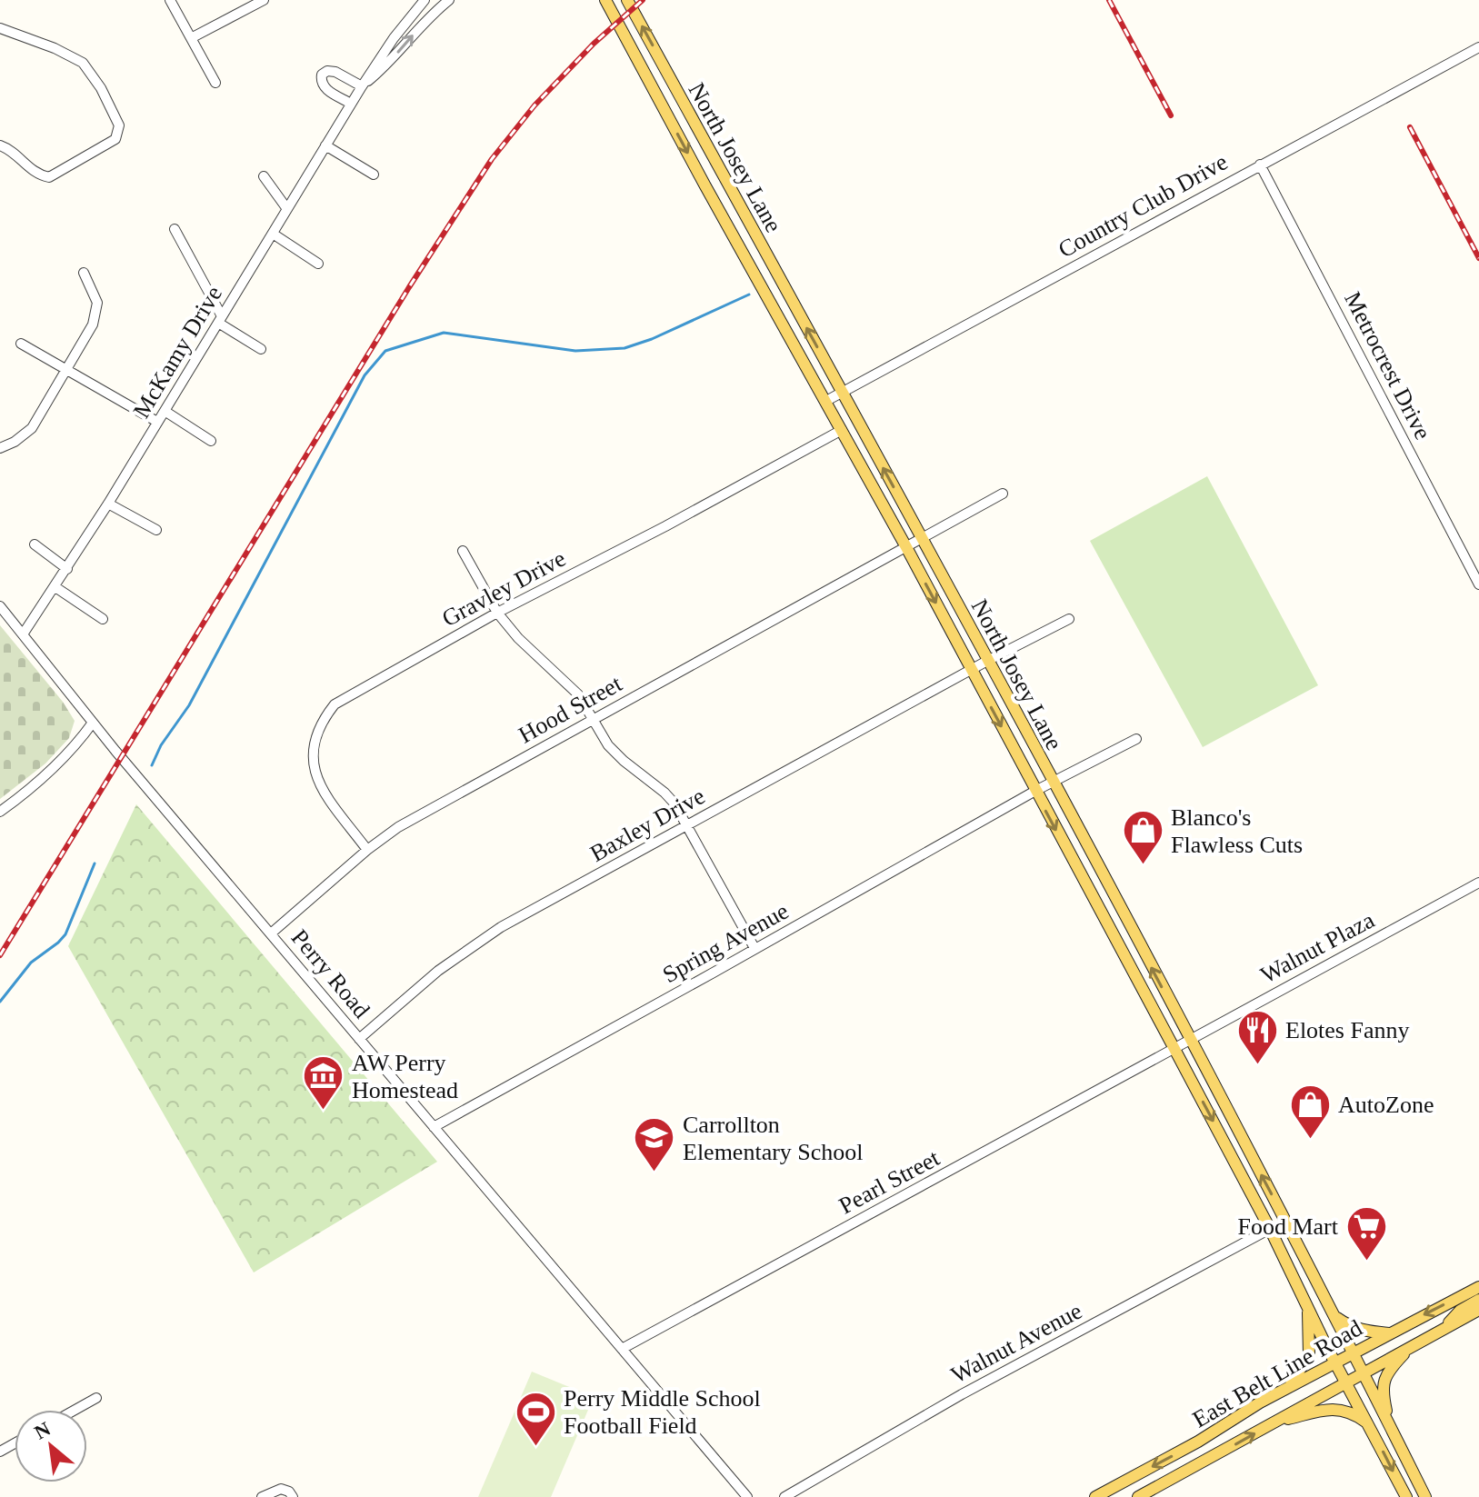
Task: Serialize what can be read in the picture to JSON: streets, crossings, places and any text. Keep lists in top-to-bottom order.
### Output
{
  "streets": {
    "main road": ["North Josey Lane", "East Belt Line Road"],
    "street": [
      "Country Club Drive",
      "McKamy Drive",
      "Metrocrest Drive",
      "Gravley Drive",
      "Hood Street",
      "Baxley Drive",
      "Spring Avenue",
      "Walnut Plaza",
      "Perry Road",
      "Pearl Street",
      "Walnut Avenue"
    ]
  },
  "crossings": [
    ["North Josey Lane", "Country Club Drive"],
    ["North Josey Lane", "Gravley Drive"],
    ["North Josey Lane", "Hood Street"],
    ["North Josey Lane", "Baxley Drive"],
    ["North Josey Lane", "Spring Avenue"],
    ["North Josey Lane", "Walnut Plaza"],
    ["North Josey Lane", "Pearl Street"],
    ["North Josey Lane", "Walnut Avenue"],
    ["North Josey Lane", "East Belt Line Road"],
    ["Country Club Drive", "Metrocrest Drive"],
    ["McKamy Drive", "Perry Road"],
    ["Gravley Drive", "Hood Street"],
    ["Hood Street", "Perry Road"],
    ["Baxley Drive", "Perry Road"],
    ["Spring Avenue", "Perry Road"],
    ["Walnut Plaza", "Pearl Street"],
    ["Perry Road", "Pearl Street"]
  ],
  "places": {
    "shop": ["Blanco's Flawless Cuts", "AutoZone"],
    "restaurant": ["Elotes Fanny"],
    "museum": ["AW Perry Homestead"],
    "school or university": ["Carrollton Elementary School"],
    "supermarket": ["Food Mart"],
    "sports": ["Perry Middle School Football Field"]
  },
  "north": "top left"
}
